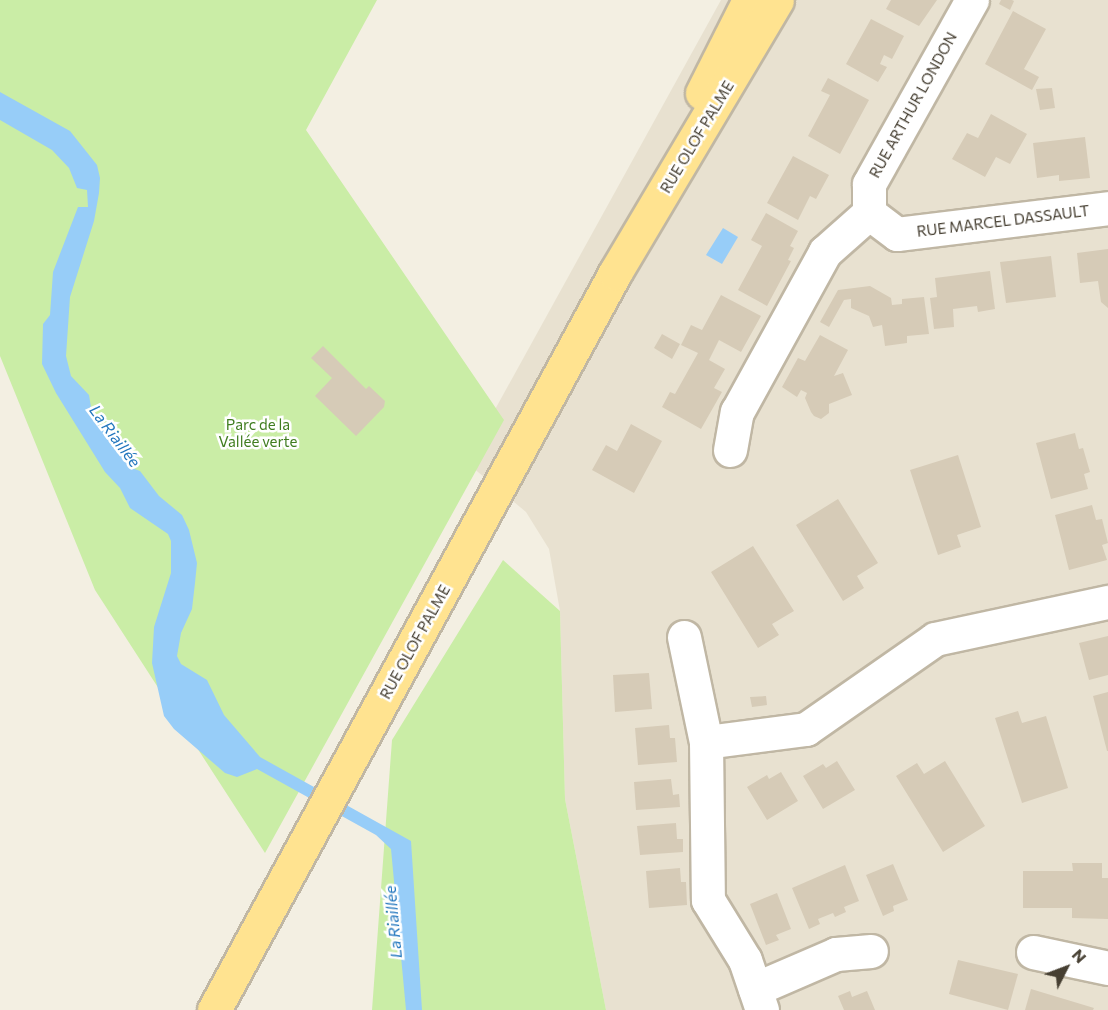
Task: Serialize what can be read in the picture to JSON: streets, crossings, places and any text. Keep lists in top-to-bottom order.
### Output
{
  "streets": {
    "main road": ["RUE OLOF PALME"],
    "street": ["RUE ARTHUR LONDON", "RUE MARCEL DASSAULT"]
  },
  "crossings": [
    ["RUE ARTHUR LONDON", "RUE MARCEL DASSAULT"]
  ],
  "water": ["La Riaillée"],
  "parks": ["Parc de la Vallée verte"],
  "north": "top right"
}
